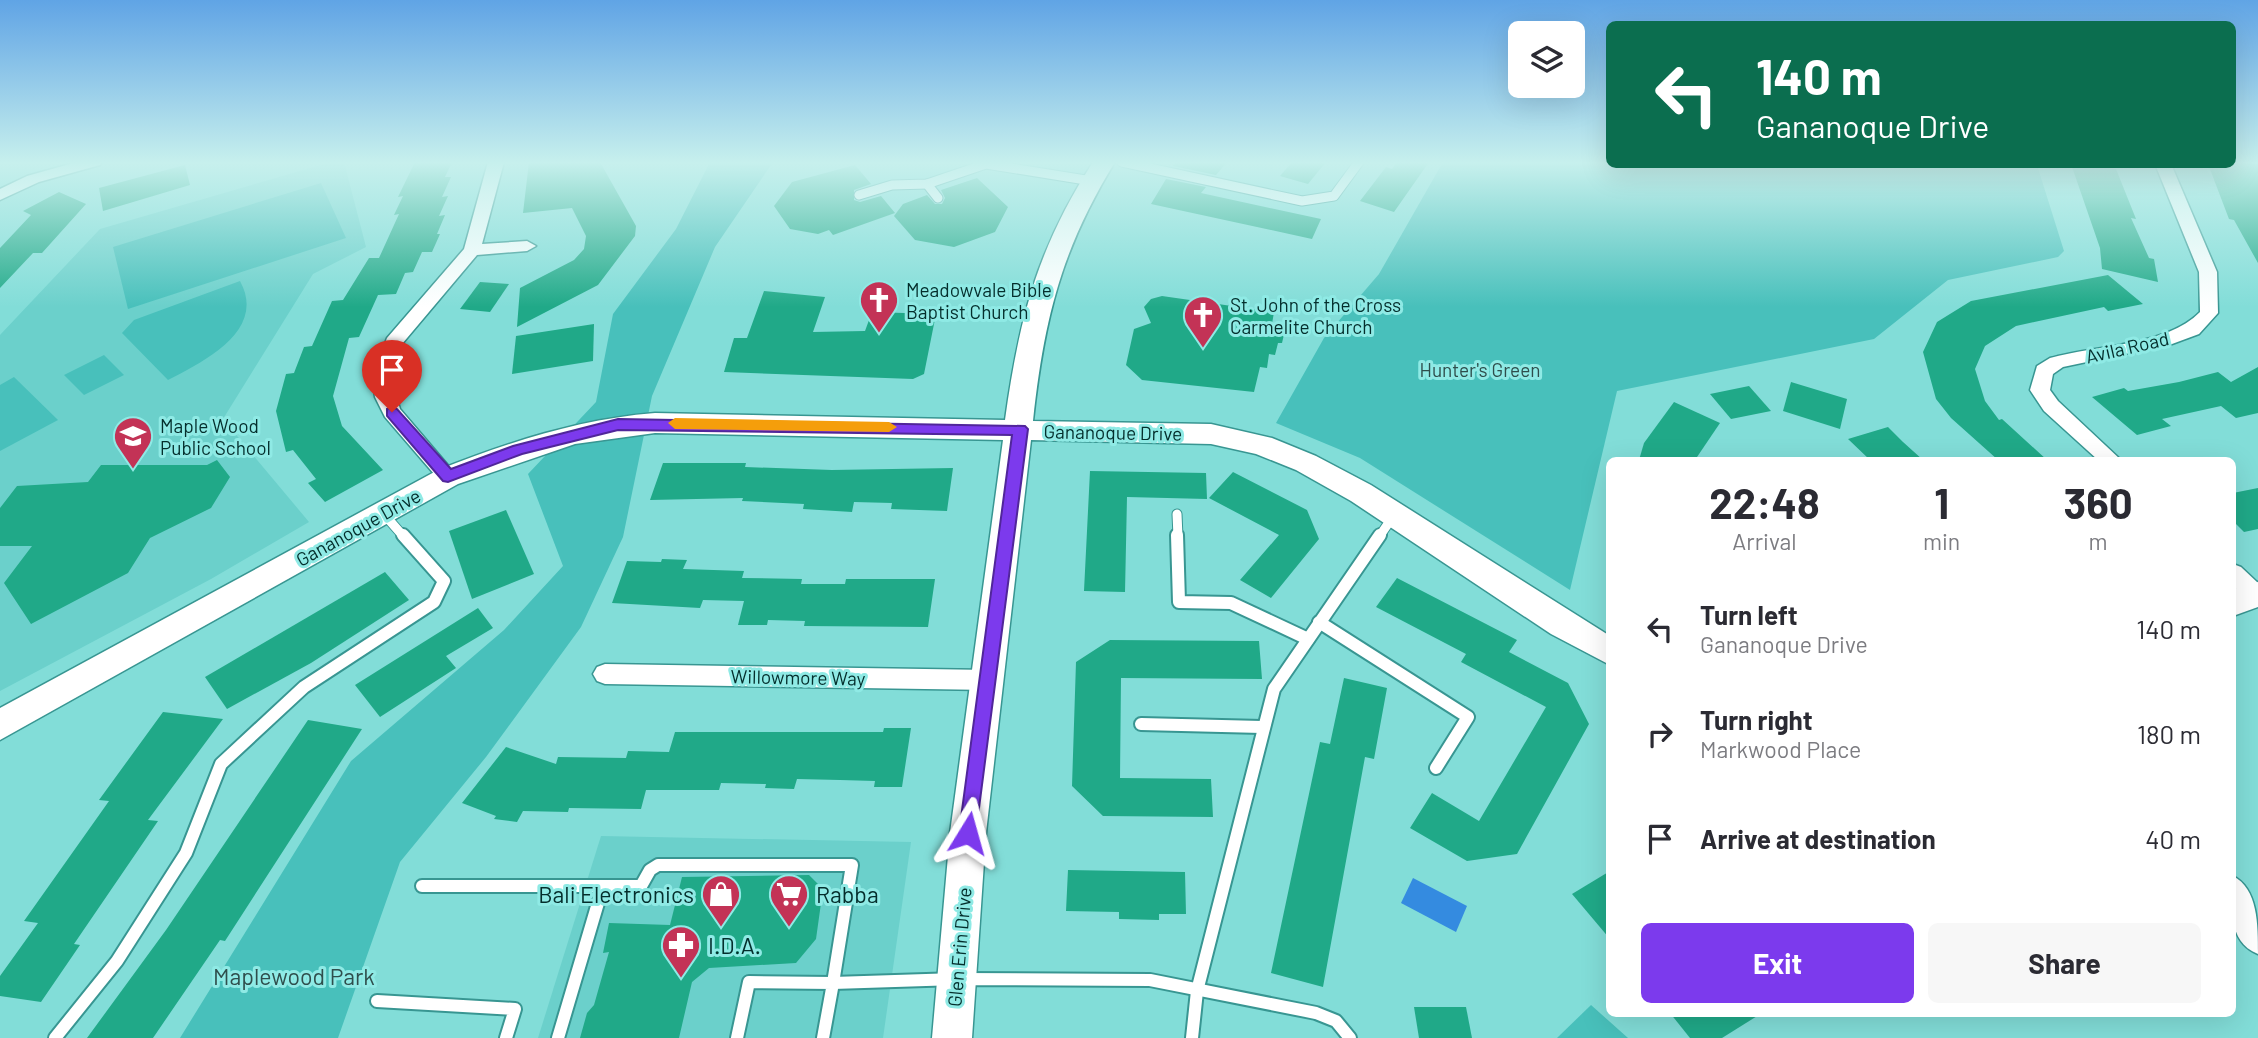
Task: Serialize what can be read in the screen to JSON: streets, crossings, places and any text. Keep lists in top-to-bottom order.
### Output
{
  "streets": {
    "street": [
      "Avila Road",
      "Gananoque Drive",
      "Willowmore Way",
      "Glen Erin Drive"
    ]
  },
  "crossings": [
    ["Gananoque Drive", "Glen Erin Drive"],
    ["Willowmore Way", "Glen Erin Drive"]
  ],
  "parks": ["Hunter's Green", "Maplewood Park"],
  "places": {
    "church": ["Meadowvale Bible Baptist Church", "St. John of the Cross Carmelite Church"],
    "school or university": ["Maple Wood Public School"],
    "shop": ["Bali Electronics"],
    "supermarket": ["Rabba"],
    "pharmacy": ["I.D.A."]
  },
  "page": {
    "turn": ["140 m", "Gananoque Drive"],
    "eta": [
      "22:48",
      "Arrival",
      "1",
      "min",
      "360",
      "m"
    ],
    "list": [
      {
        "name": "Turn left",
        "note": "Gananoque Drive",
        "value": "140 m"
      },
      {
        "name": "Turn right",
        "note": "Markwood Place",
        "value": "180 m"
      },
      {
        "name": "Arrive at destination",
        "value": "40 m"
      }
    ],
    "buttons": ["Exit", "Share"]
  }
}
